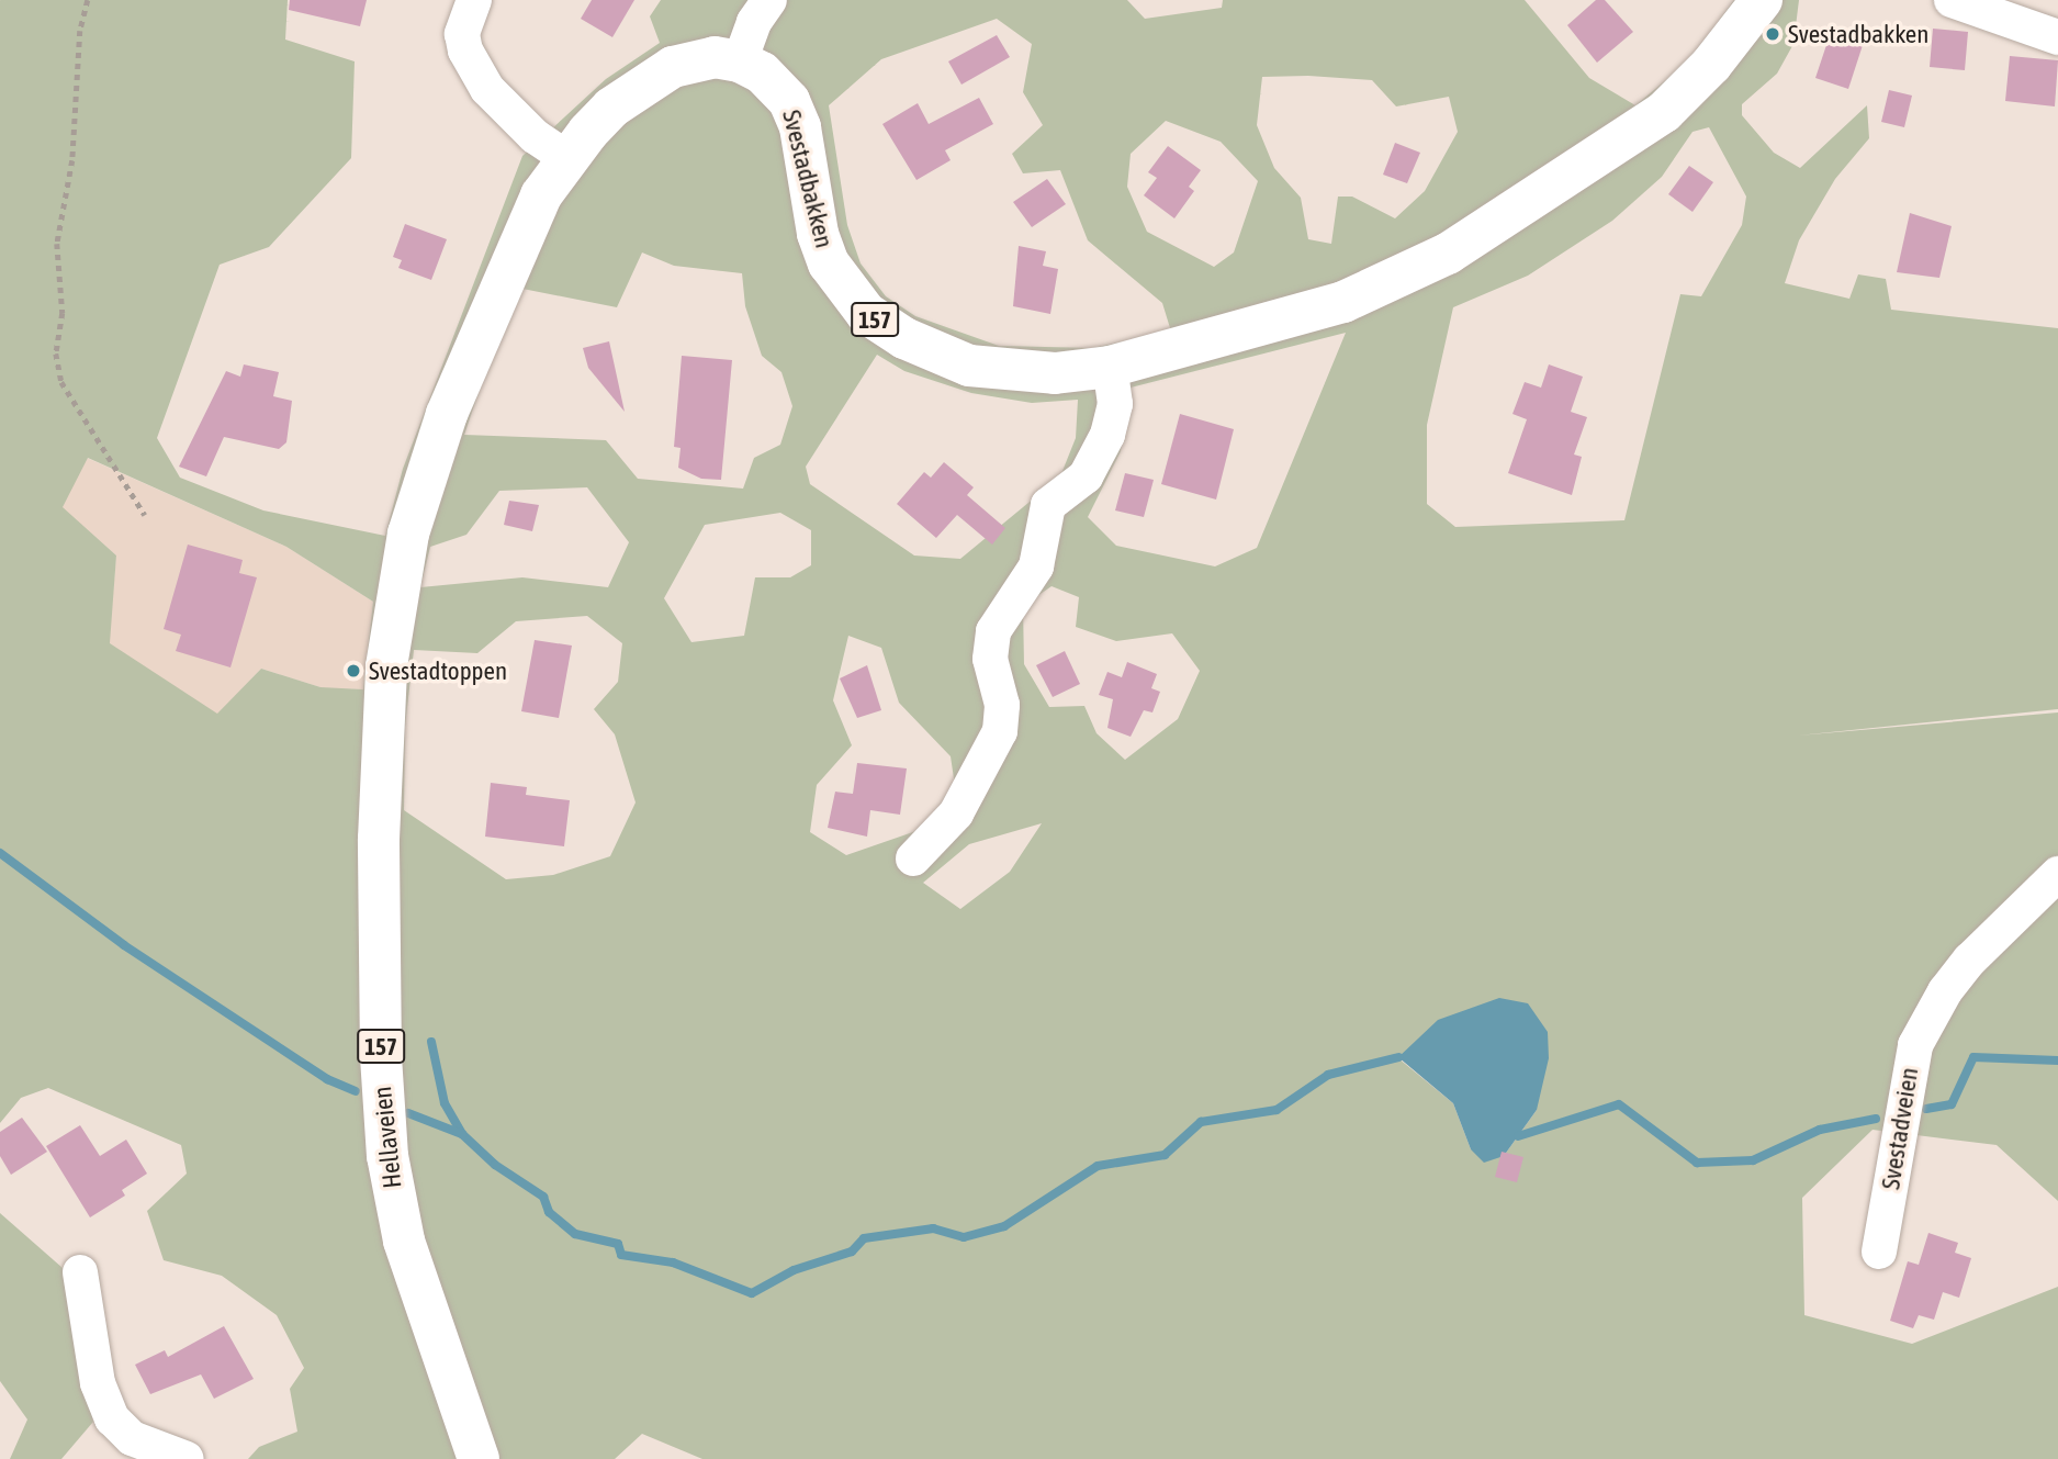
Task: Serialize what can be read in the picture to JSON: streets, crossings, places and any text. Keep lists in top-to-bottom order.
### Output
{
  "streets": {
    "main road": ["Svestadbakken", "157", "Hellaveien"],
    "street": ["Svestadveien"]
  },
  "crossings": [
    ["Svestadbakken", "157"],
    ["157", "Hellaveien"]
  ],
  "places": ["Svestadbakken", "Svestadtoppen"]
}
